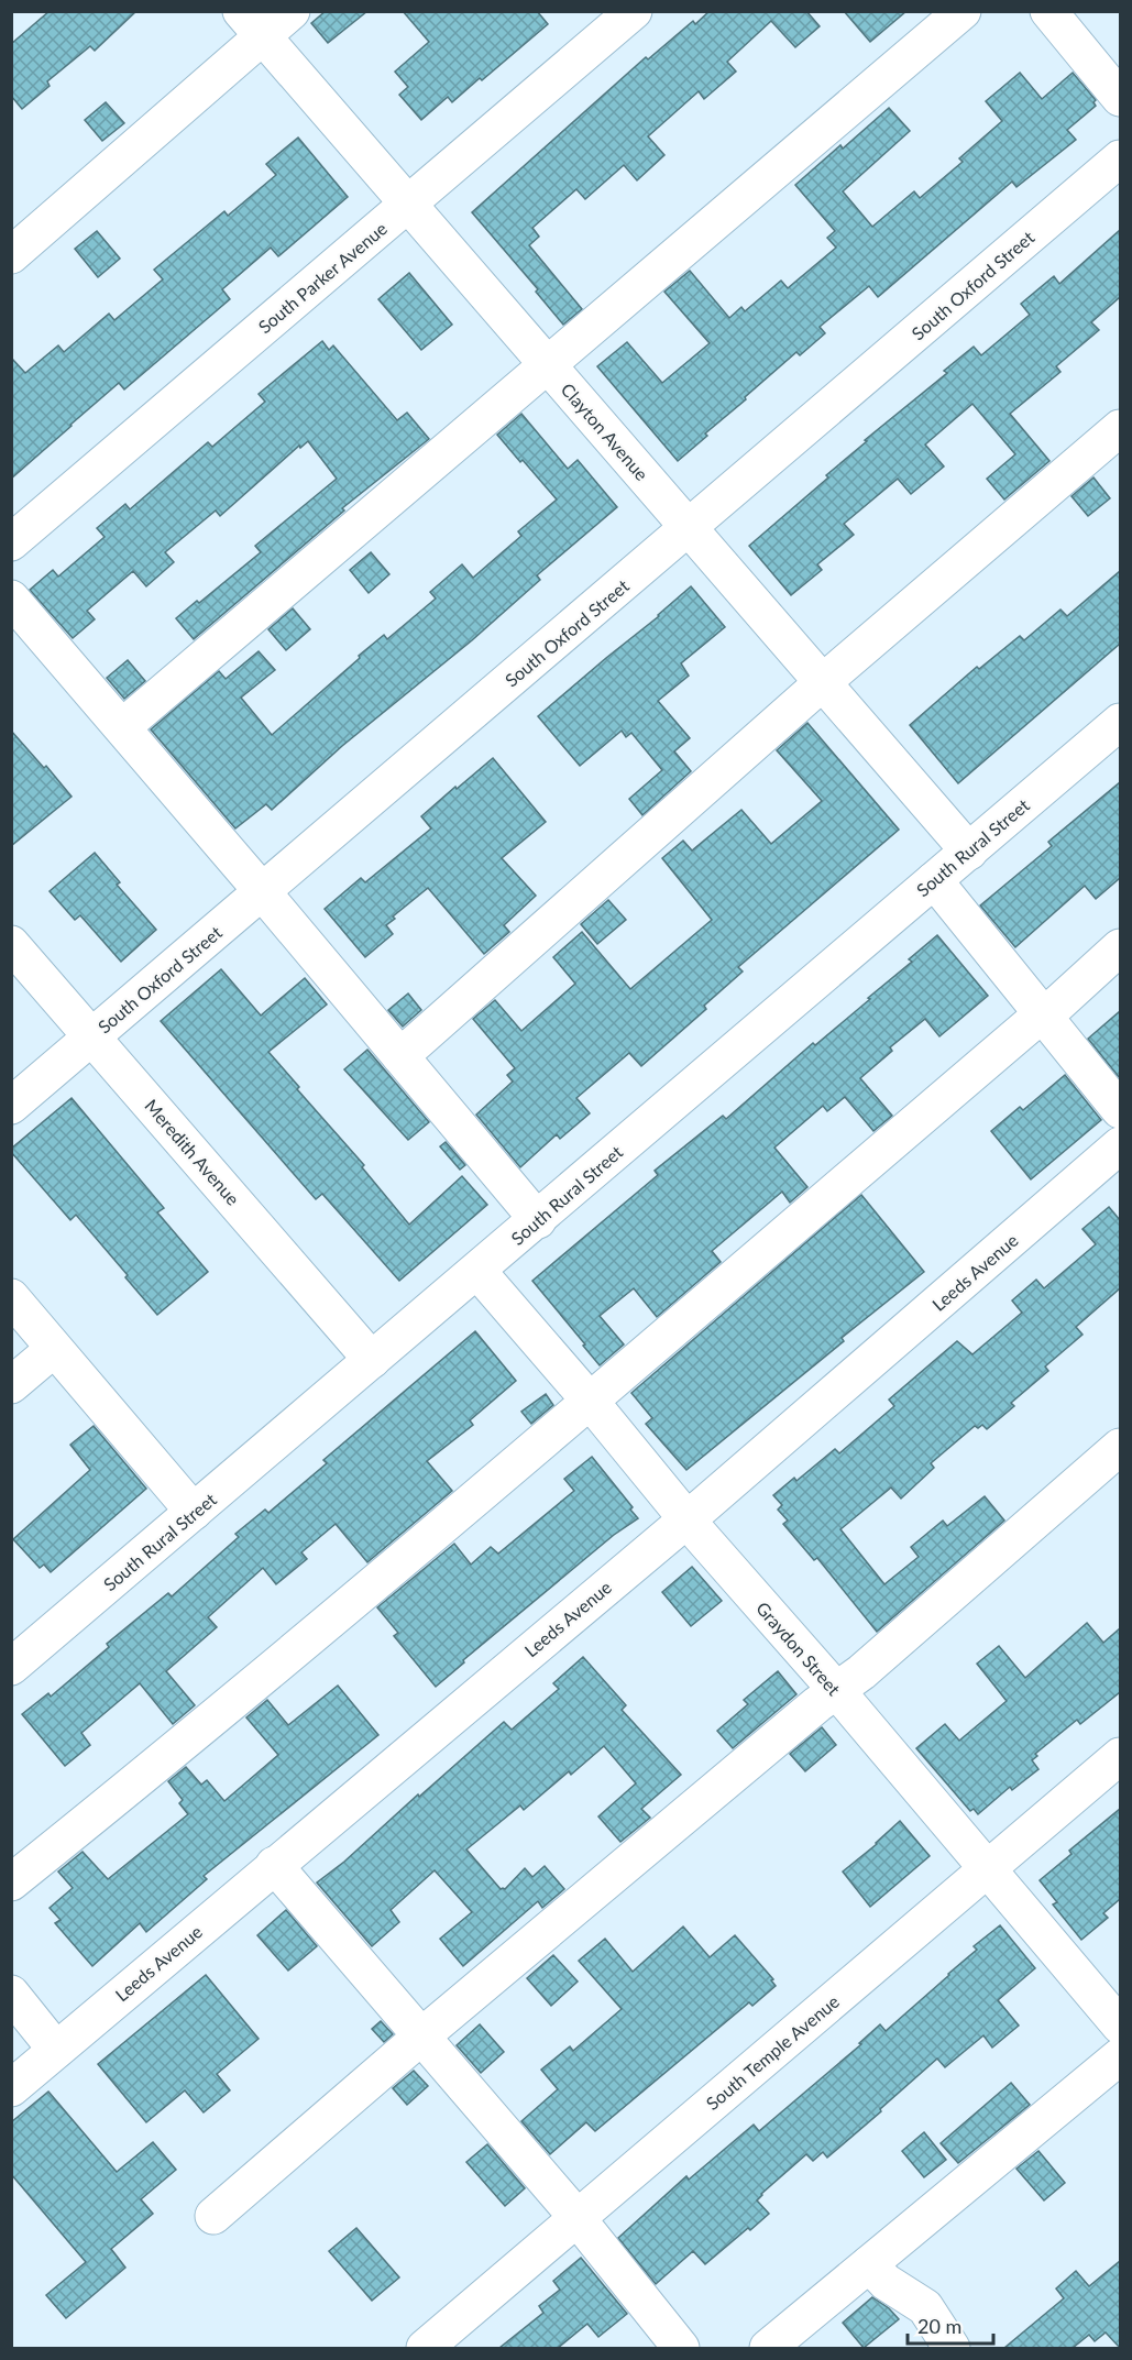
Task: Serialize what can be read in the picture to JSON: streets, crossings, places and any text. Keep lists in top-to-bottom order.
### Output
{
  "streets": {
    "street": [
      "South Parker Avenue",
      "South Oxford Street",
      "Clayton Avenue",
      "South Rural Street",
      "Meredith Avenue",
      "Leeds Avenue",
      "Graydon Street",
      "South Temple Avenue"
    ]
  },
  "crossings": [
    ["South Parker Avenue", "Clayton Avenue"],
    ["South Oxford Street", "Clayton Avenue"],
    ["South Oxford Street", "Meredith Avenue"],
    ["Clayton Avenue", "South Rural Street"],
    ["South Rural Street", "Meredith Avenue"],
    ["South Rural Street", "Graydon Street"],
    ["Leeds Avenue", "Graydon Street"],
    ["Graydon Street", "South Temple Avenue"]
  ],
  "scale_bar": "20 m"
}
